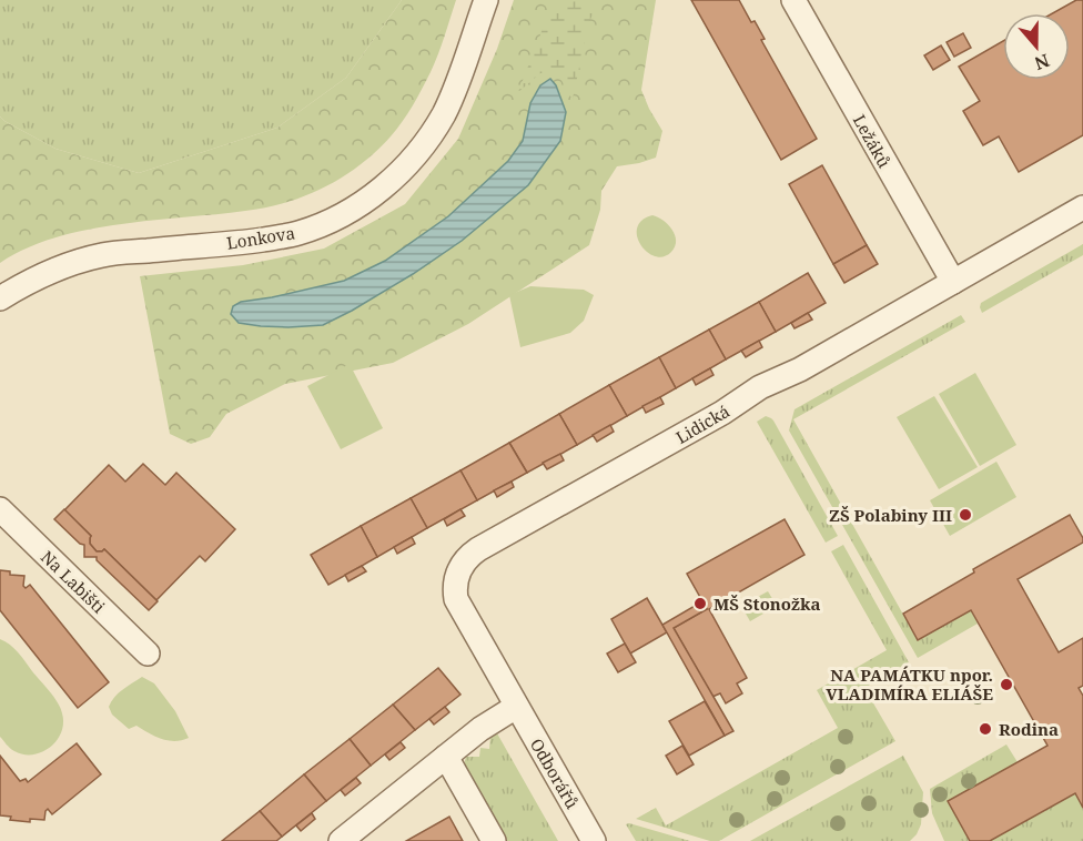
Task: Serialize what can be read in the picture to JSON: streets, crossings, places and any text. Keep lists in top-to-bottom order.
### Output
{
  "streets": {
    "street": [
      "Ležáků",
      "Lonkova",
      "Lidická",
      "Na Labišti",
      "Odborářů"
    ]
  },
  "crossings": [
    ["Ležáků", "Lidická"],
    ["Lidická", "Odborářů"]
  ],
  "places": [
    "ZŠ Polabiny III",
    "MŠ Stonožka",
    "NA PAMÁTKU npor. VLADIMÍRA ELIÁŠE",
    "Rodina"
  ],
  "north": "bottom"
}
